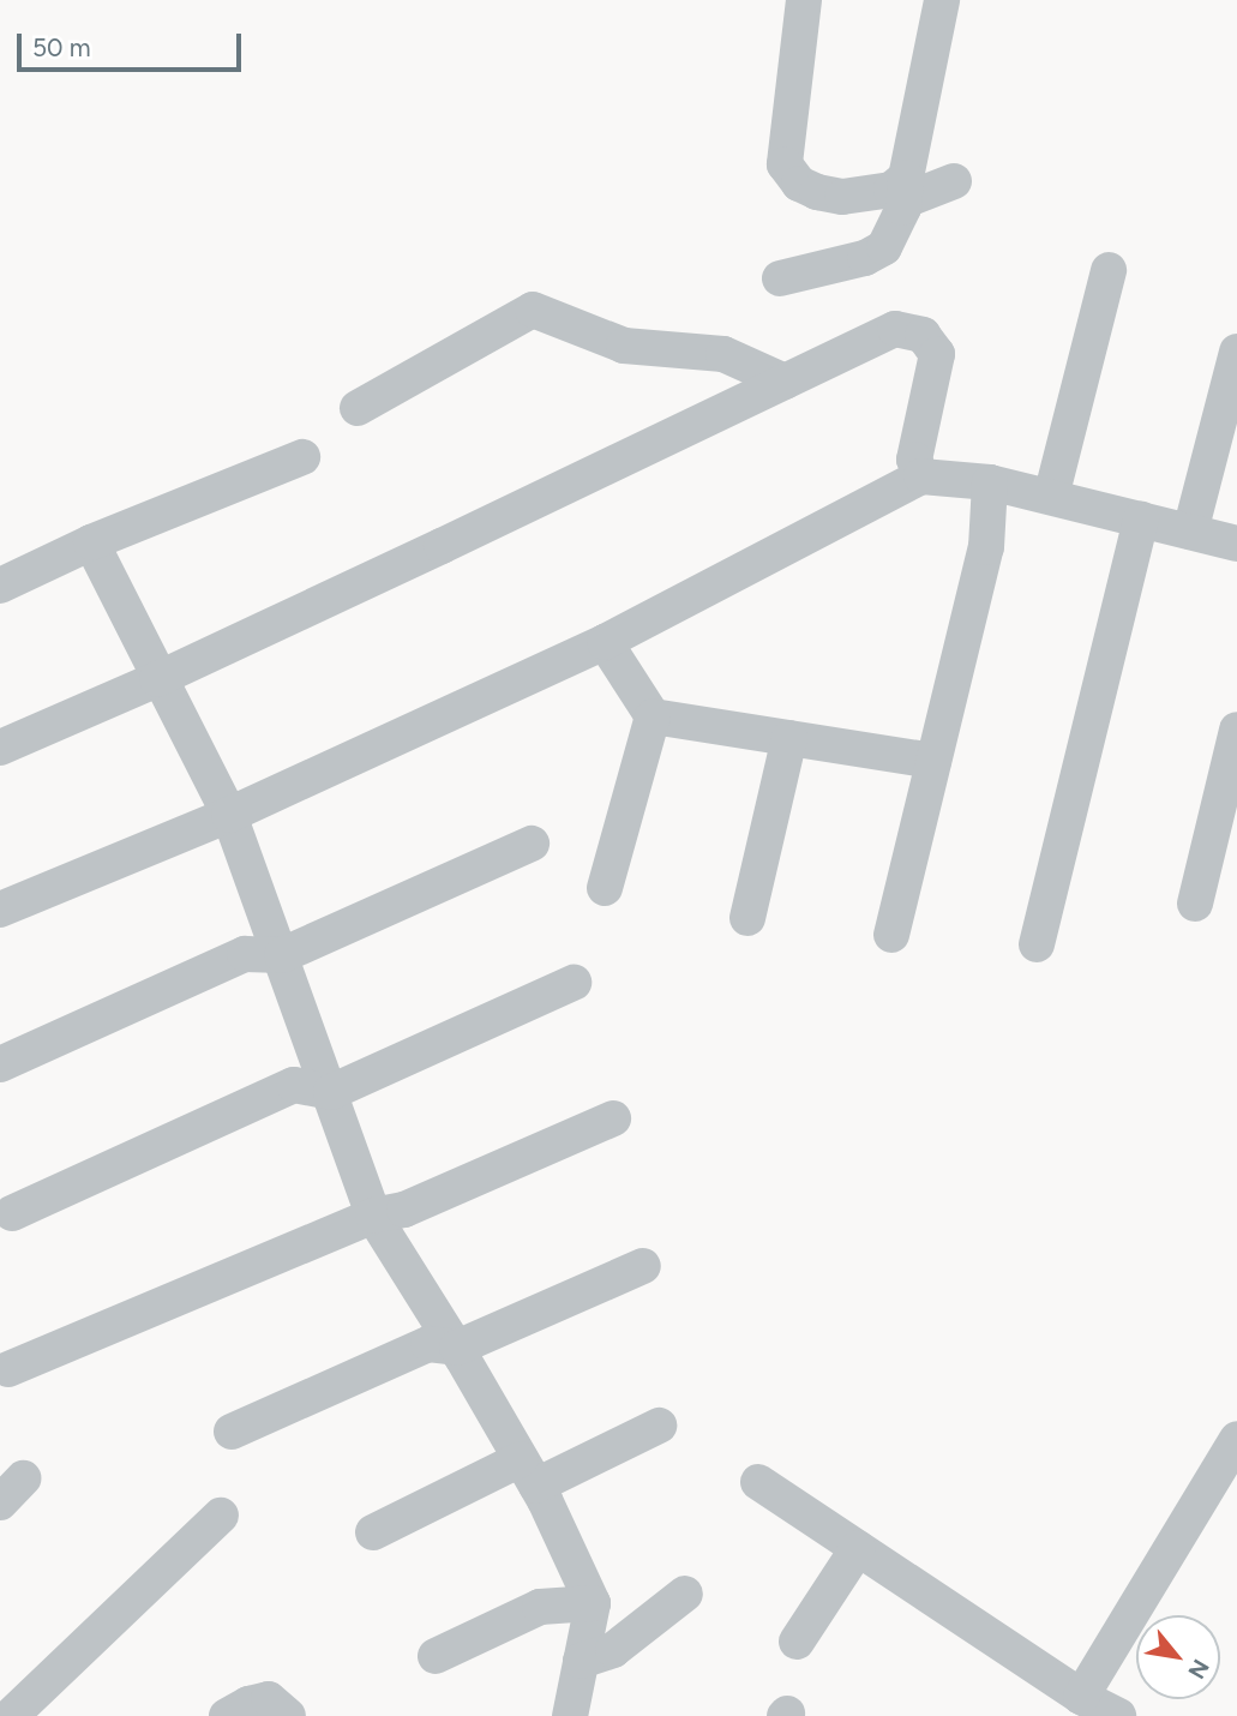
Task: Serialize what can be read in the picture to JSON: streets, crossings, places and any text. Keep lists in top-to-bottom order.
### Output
{
  "scale_bar": "50 m",
  "north": "bottom right"
}
